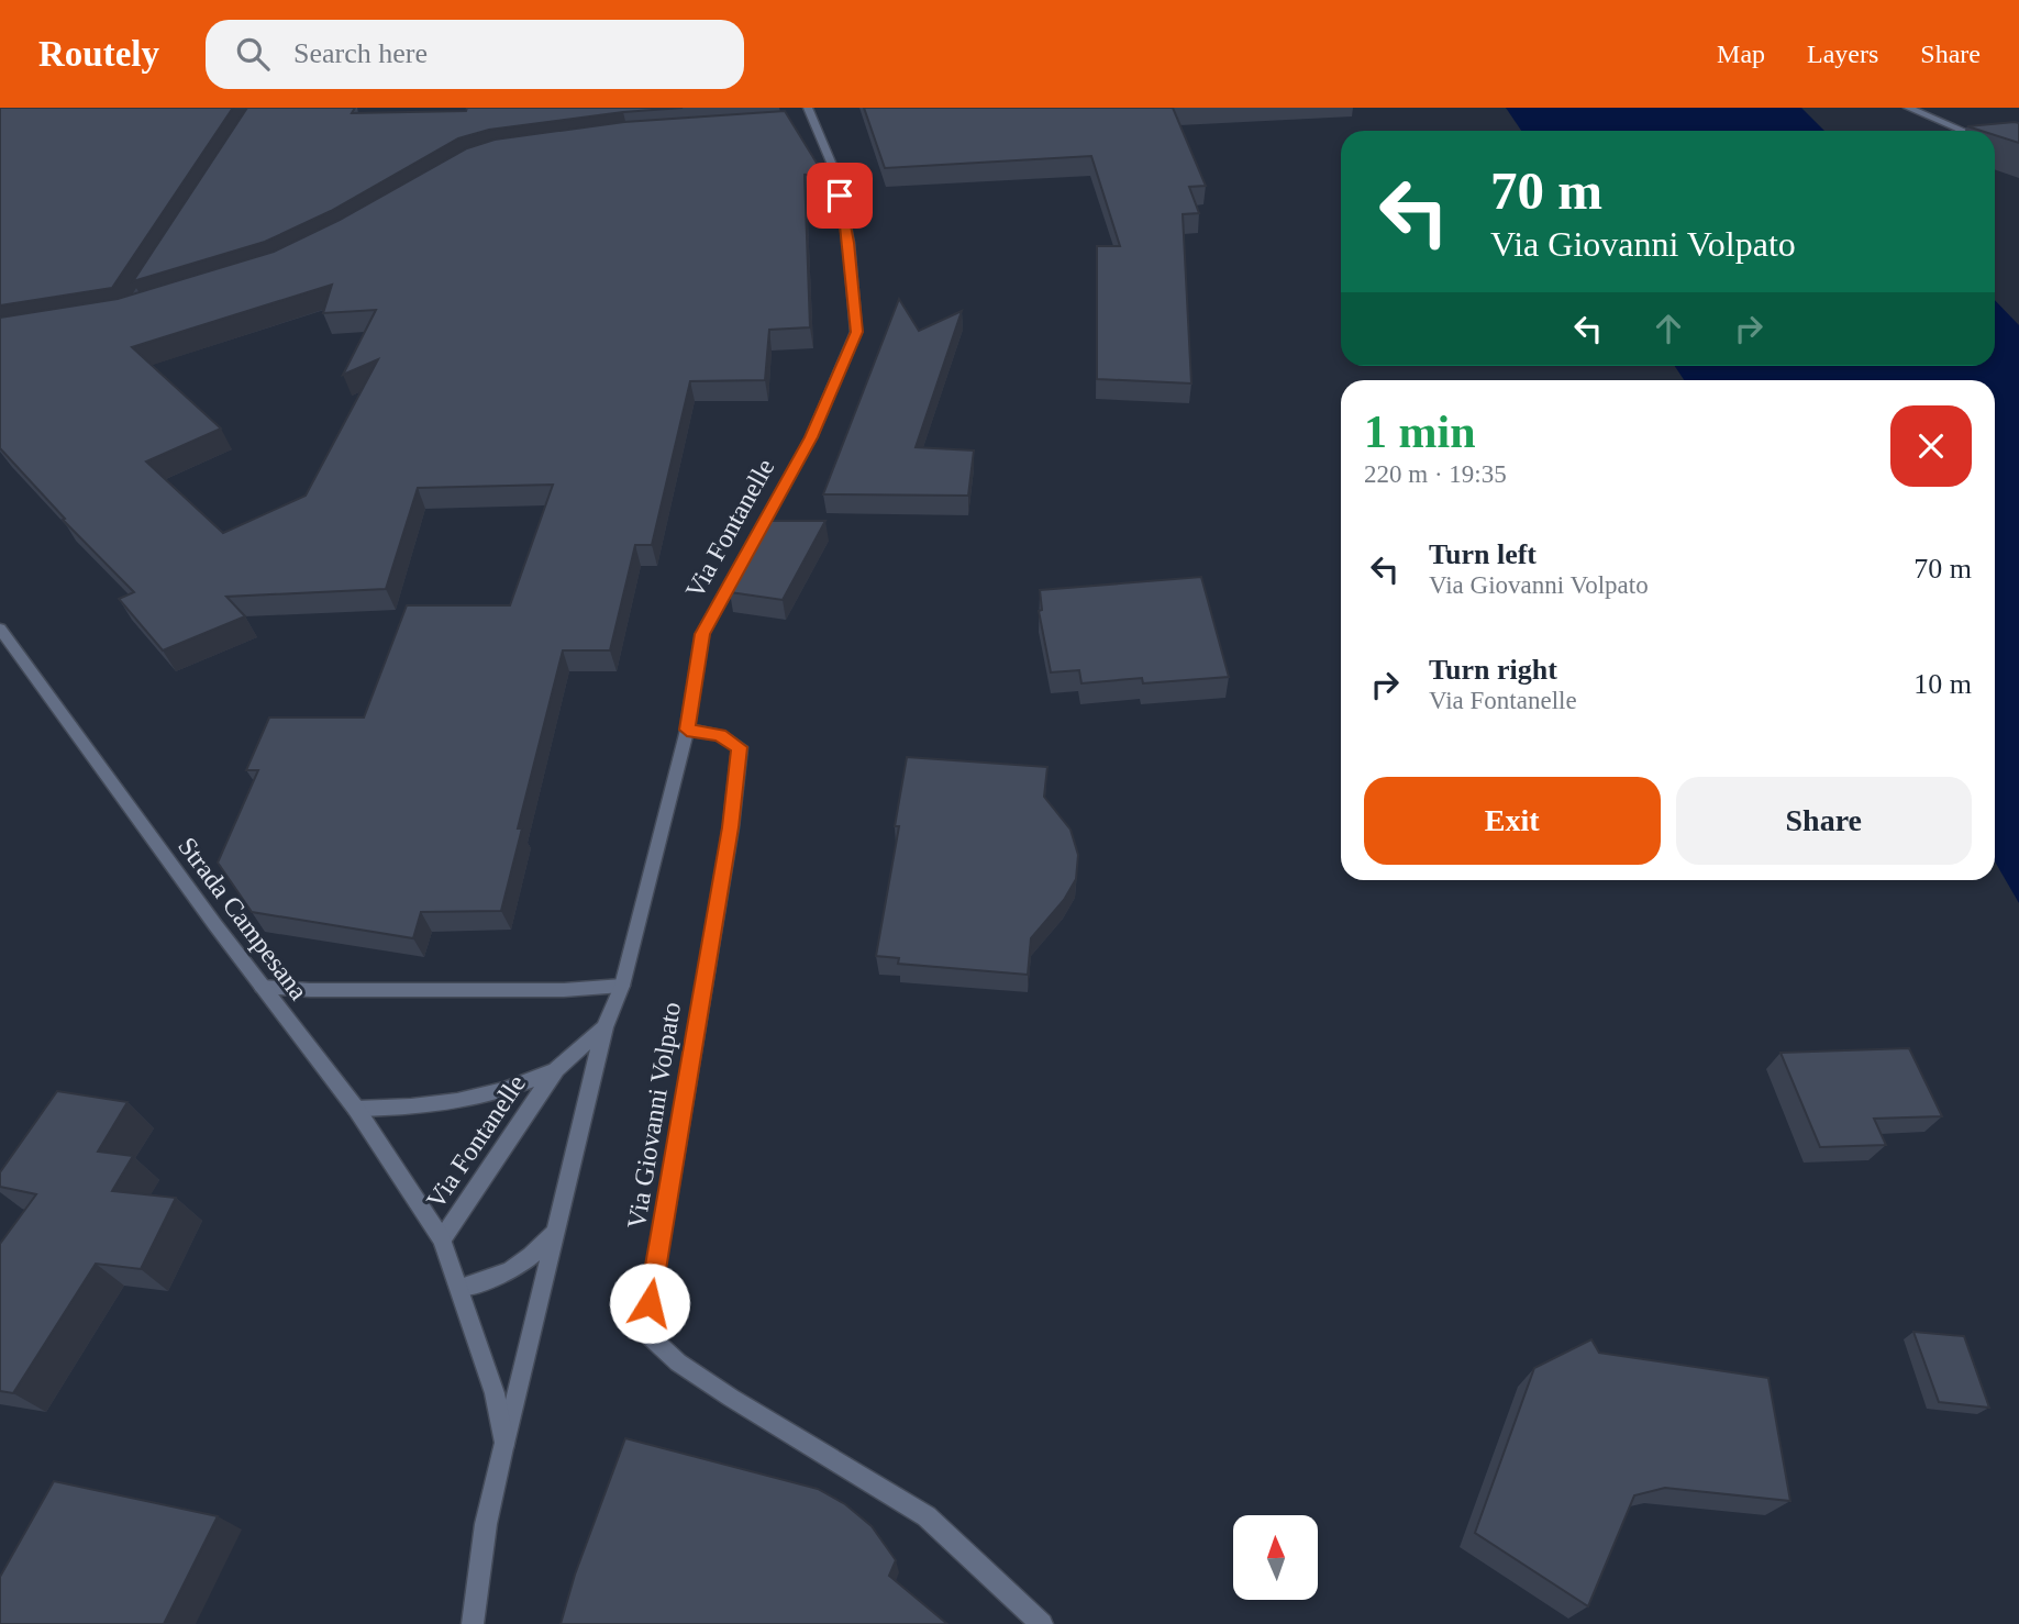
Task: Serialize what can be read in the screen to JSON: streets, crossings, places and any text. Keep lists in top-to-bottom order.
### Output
{
  "streets": {
    "street": ["Via Fontanelle", "Strada Campesana", "Via Giovanni Volpato"]
  },
  "crossings": [
    ["Via Fontanelle", "Strada Campesana"],
    ["Via Fontanelle", "Via Giovanni Volpato"]
  ],
  "north": "top",
  "page": {
    "header": "Routely",
    "search": "Search here",
    "nav": ["Map", "Layers", "Share"],
    "turn": ["70 m", "Via Giovanni Volpato"],
    "heading": ["1 min", "220 m · 19:35"],
    "list": [
      {
        "name": "Turn left",
        "note": "Via Giovanni Volpato",
        "value": "70 m"
      },
      {
        "name": "Turn right",
        "note": "Via Fontanelle",
        "value": "10 m"
      }
    ],
    "buttons": ["Exit", "Share"]
  }
}
